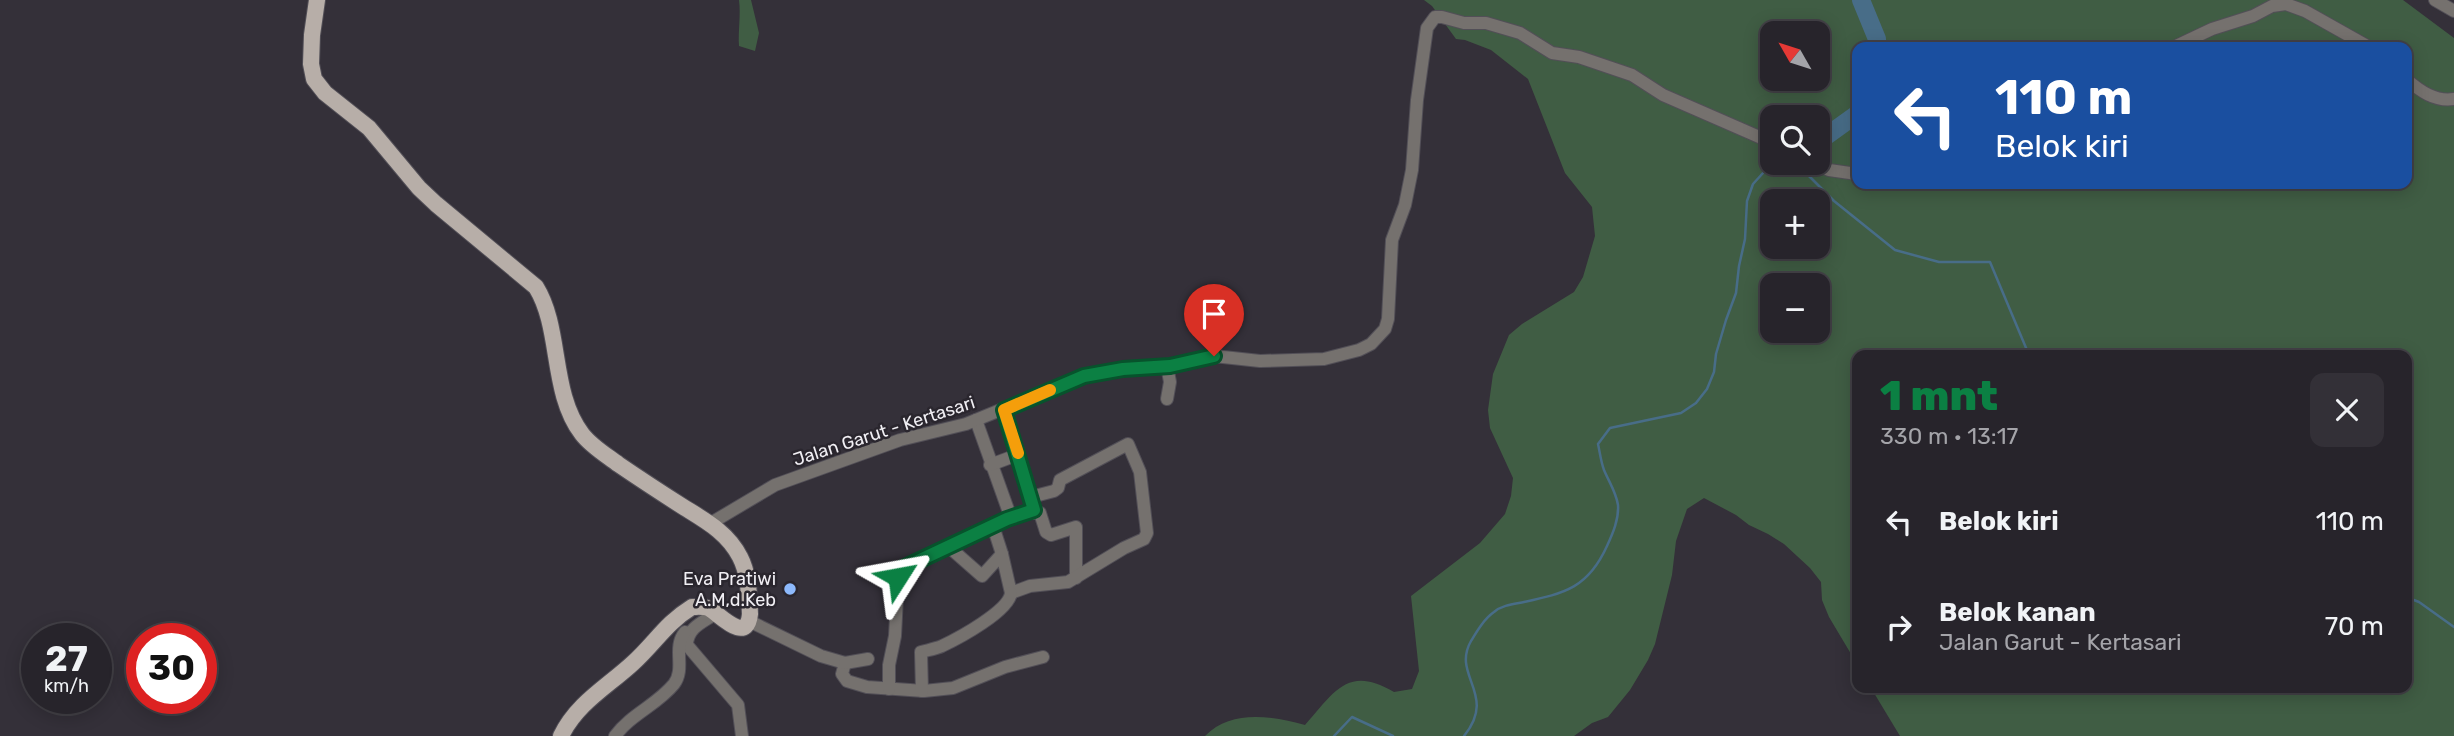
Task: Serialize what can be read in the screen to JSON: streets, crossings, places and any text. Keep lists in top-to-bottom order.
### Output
{
  "streets": {
    "street": ["Jalan Garut - Kertasari"]
  },
  "places": ["Eva Pratiwi A.M,d.Keb"],
  "north": "top left",
  "page": {
    "map_buttons": ["+", "−"],
    "turn": ["110 m", "Belok kiri"],
    "heading": ["1 mnt", "330 m · 13:17"],
    "list": [
      {
        "name": "Belok kiri",
        "value": "110 m"
      },
      {
        "name": "Belok kanan",
        "note": "Jalan Garut - Kertasari",
        "value": "70 m"
      }
    ],
    "speed": "27 km/h",
    "limit": "30"
  }
}
